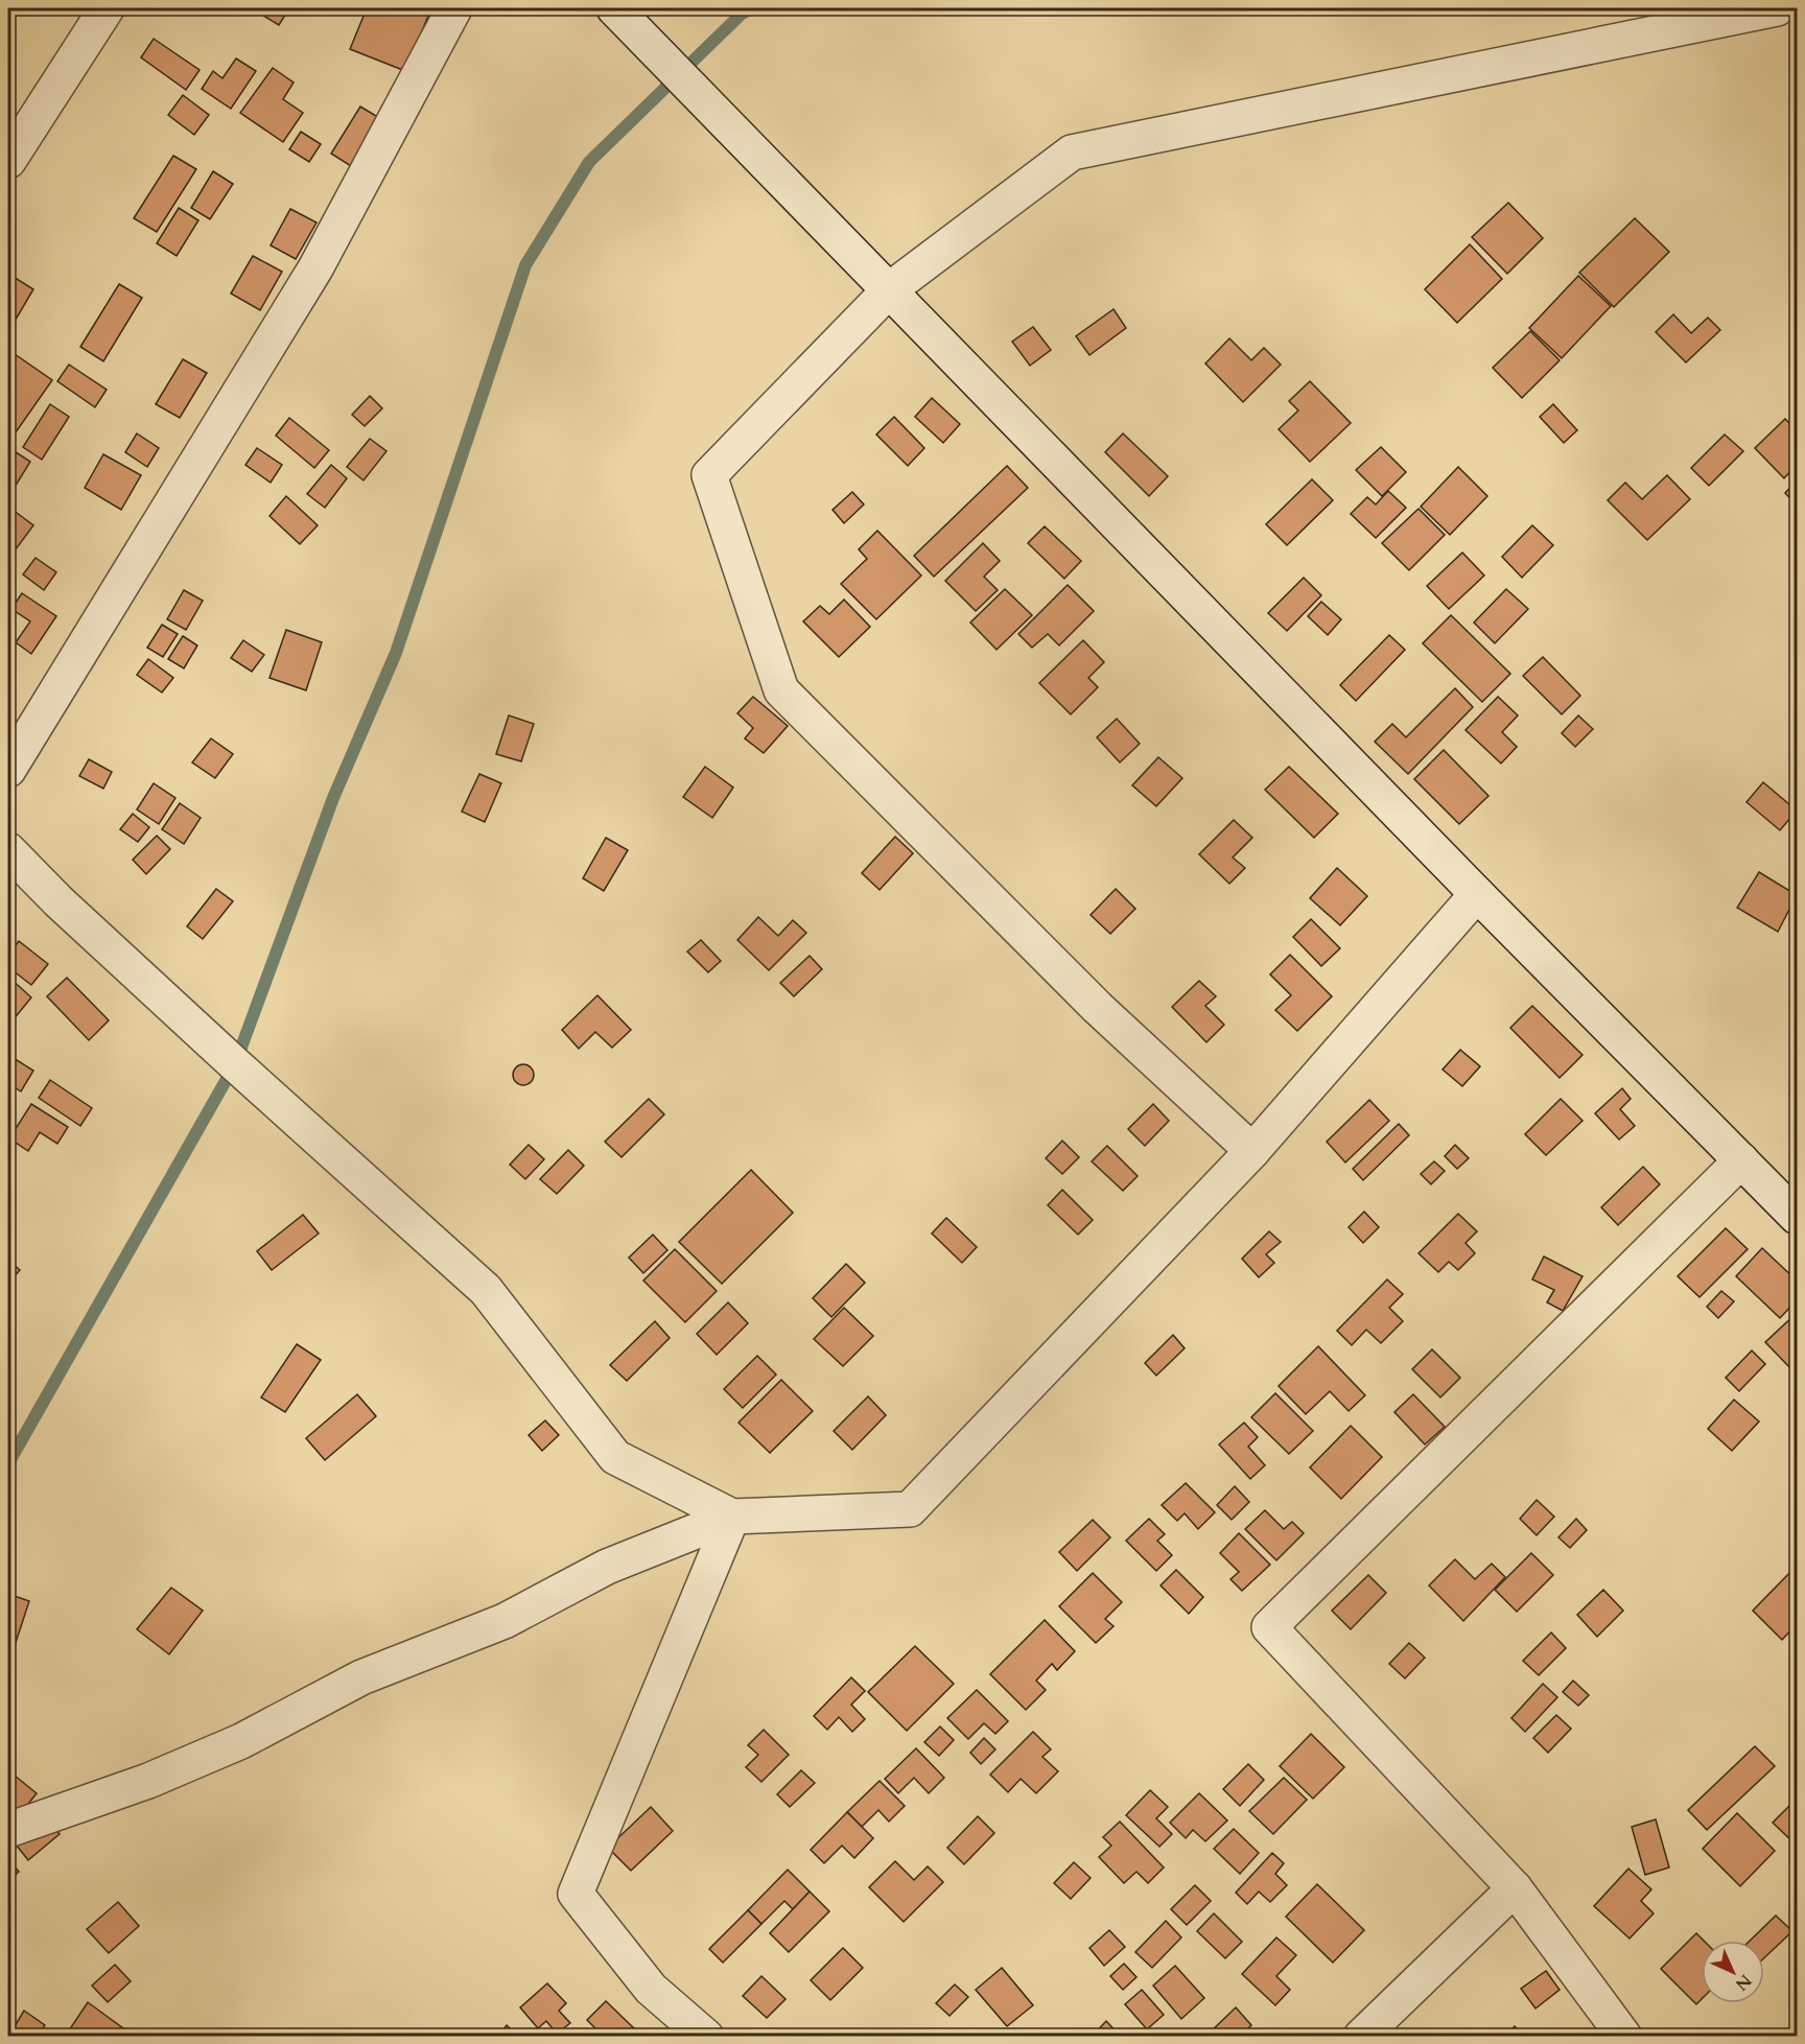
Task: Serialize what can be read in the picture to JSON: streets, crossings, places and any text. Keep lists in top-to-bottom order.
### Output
{
  "north": "bottom right"
}
